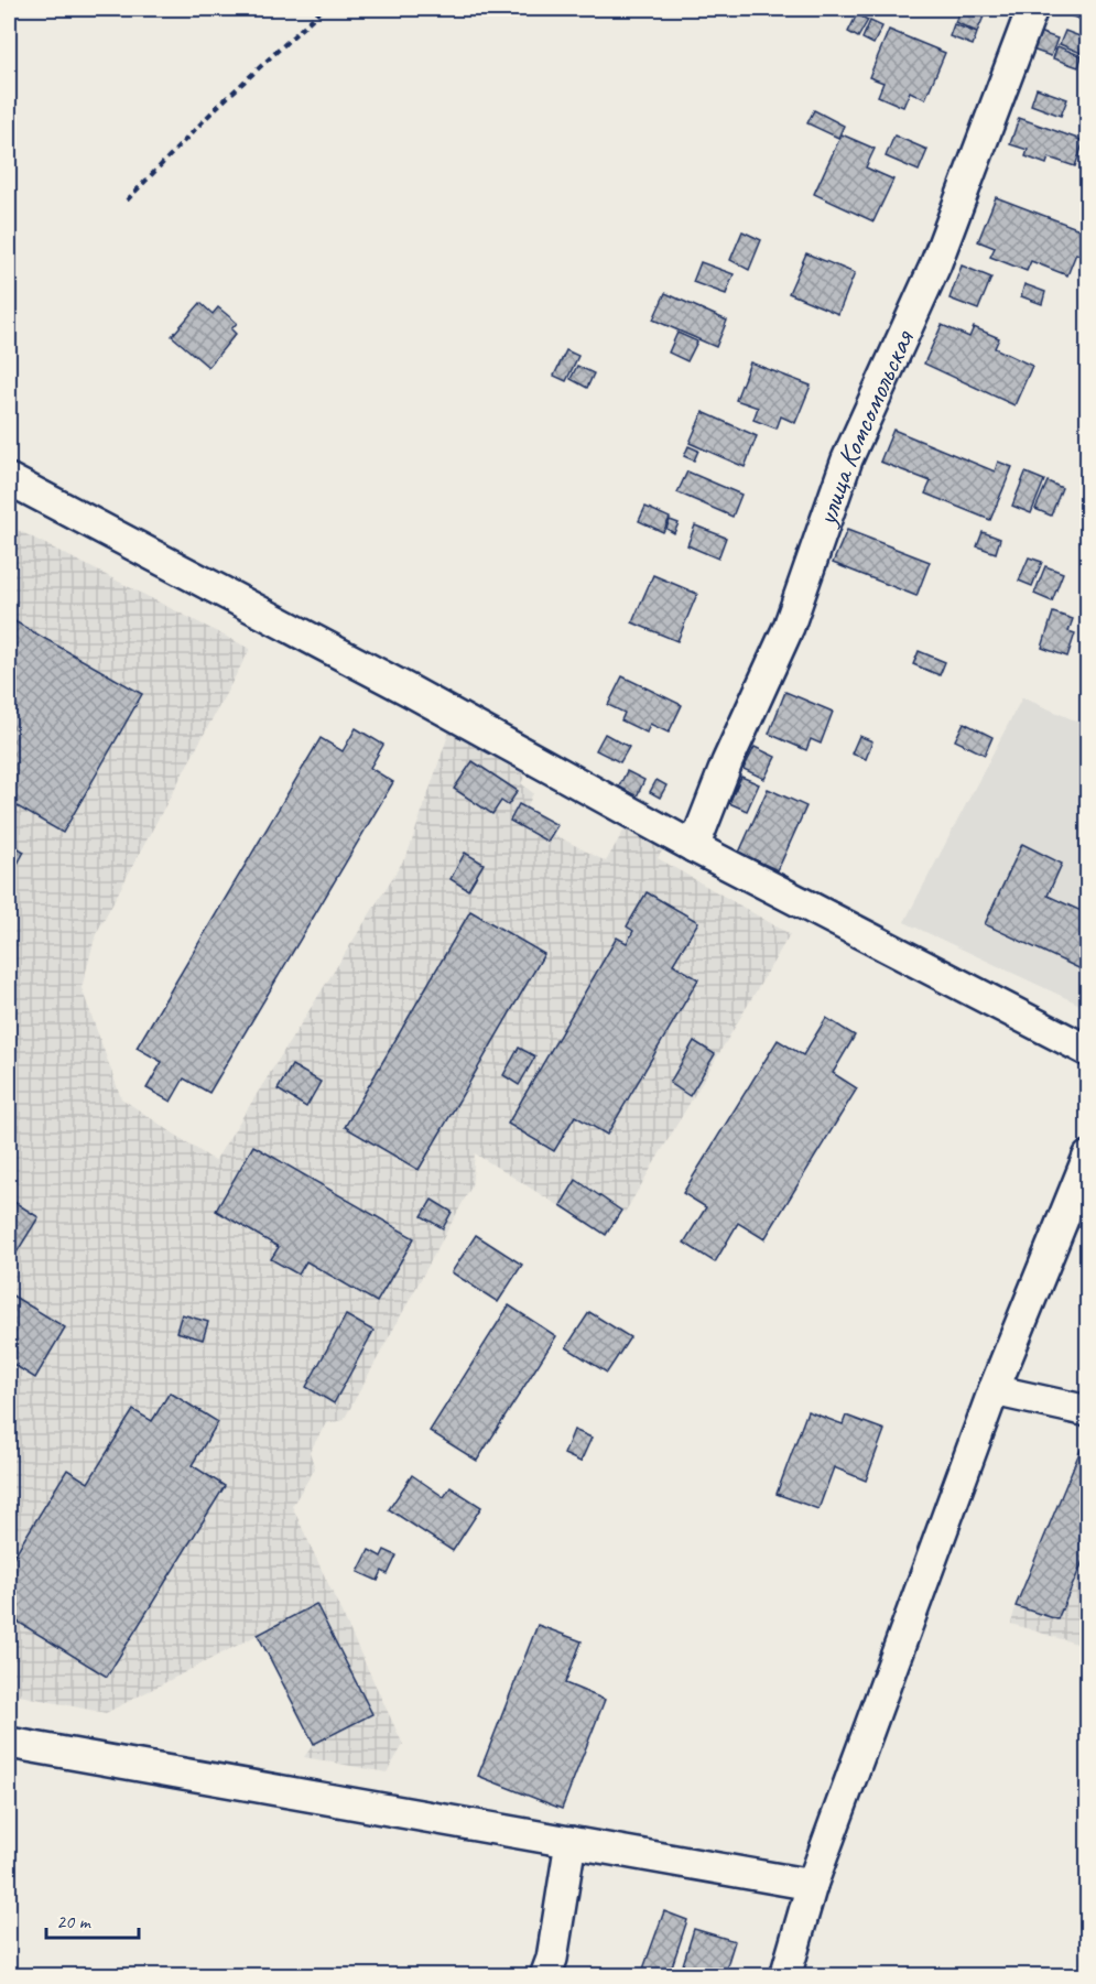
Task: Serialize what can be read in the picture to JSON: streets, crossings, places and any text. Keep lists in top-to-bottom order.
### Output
{
  "streets": {
    "street": ["улица Комсомольская"]
  },
  "scale_bar": "20 m"
}
